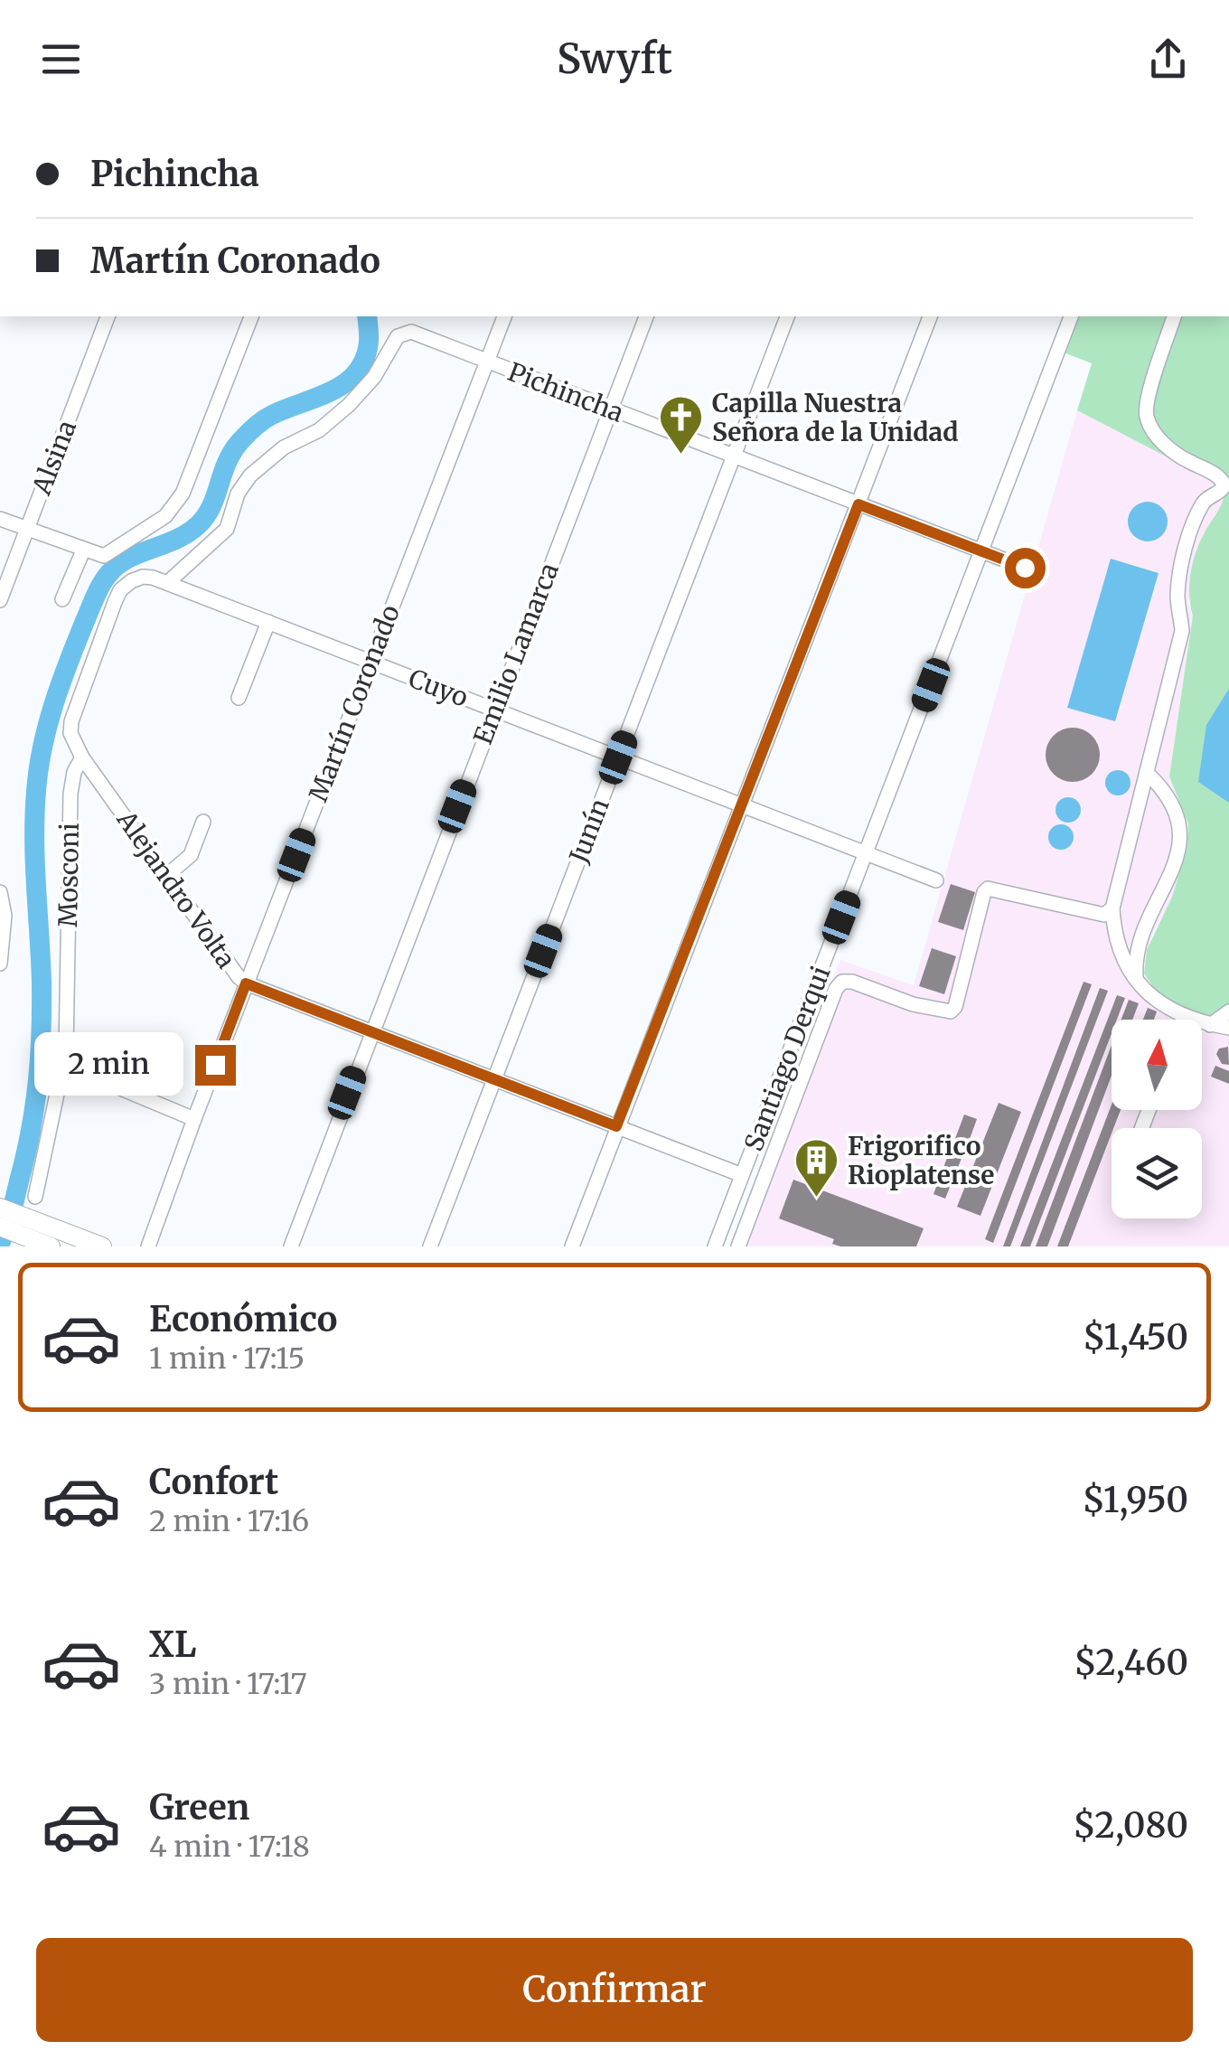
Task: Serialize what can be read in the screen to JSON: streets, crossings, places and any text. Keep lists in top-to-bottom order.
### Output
{
  "streets": {
    "street": [
      "Pichincha",
      "Alsina",
      "Emilio Lamarca",
      "Cuyo",
      "Martín Coronado",
      "Junín",
      "Mosconi",
      "Alejandro Volta",
      "Santiago Derqui"
    ]
  },
  "crossings": [
    ["Pichincha", "Emilio Lamarca"],
    ["Pichincha", "Cuyo"],
    ["Pichincha", "Martín Coronado"],
    ["Pichincha", "Junín"],
    ["Pichincha", "Santiago Derqui"],
    ["Emilio Lamarca", "Cuyo"],
    ["Emilio Lamarca", "Alejandro Volta"],
    ["Cuyo", "Martín Coronado"],
    ["Cuyo", "Junín"],
    ["Cuyo", "Mosconi"],
    ["Cuyo", "Santiago Derqui"],
    ["Martín Coronado", "Alejandro Volta"],
    ["Junín", "Alejandro Volta"],
    ["Mosconi", "Alejandro Volta"],
    ["Alejandro Volta", "Santiago Derqui"]
  ],
  "places": {
    "church": ["Capilla Nuestra Señora de la Unidad"],
    "building": ["Frigorifico Rioplatense"]
  },
  "north": "top",
  "page": {
    "header": "Swyft",
    "banner": ["Pichincha", "Martín Coronado"],
    "bubble": "2 min",
    "list": [
      {
        "name": "Económico",
        "note": "1 min · 17:15",
        "value": "$1,450"
      },
      {
        "name": "Confort",
        "note": "2 min · 17:16",
        "value": "$1,950"
      },
      {
        "name": "XL",
        "note": "3 min · 17:17",
        "value": "$2,460"
      },
      {
        "name": "Green",
        "note": "4 min · 17:18",
        "value": "$2,080"
      }
    ],
    "buttons": "Confirmar"
  }
}
